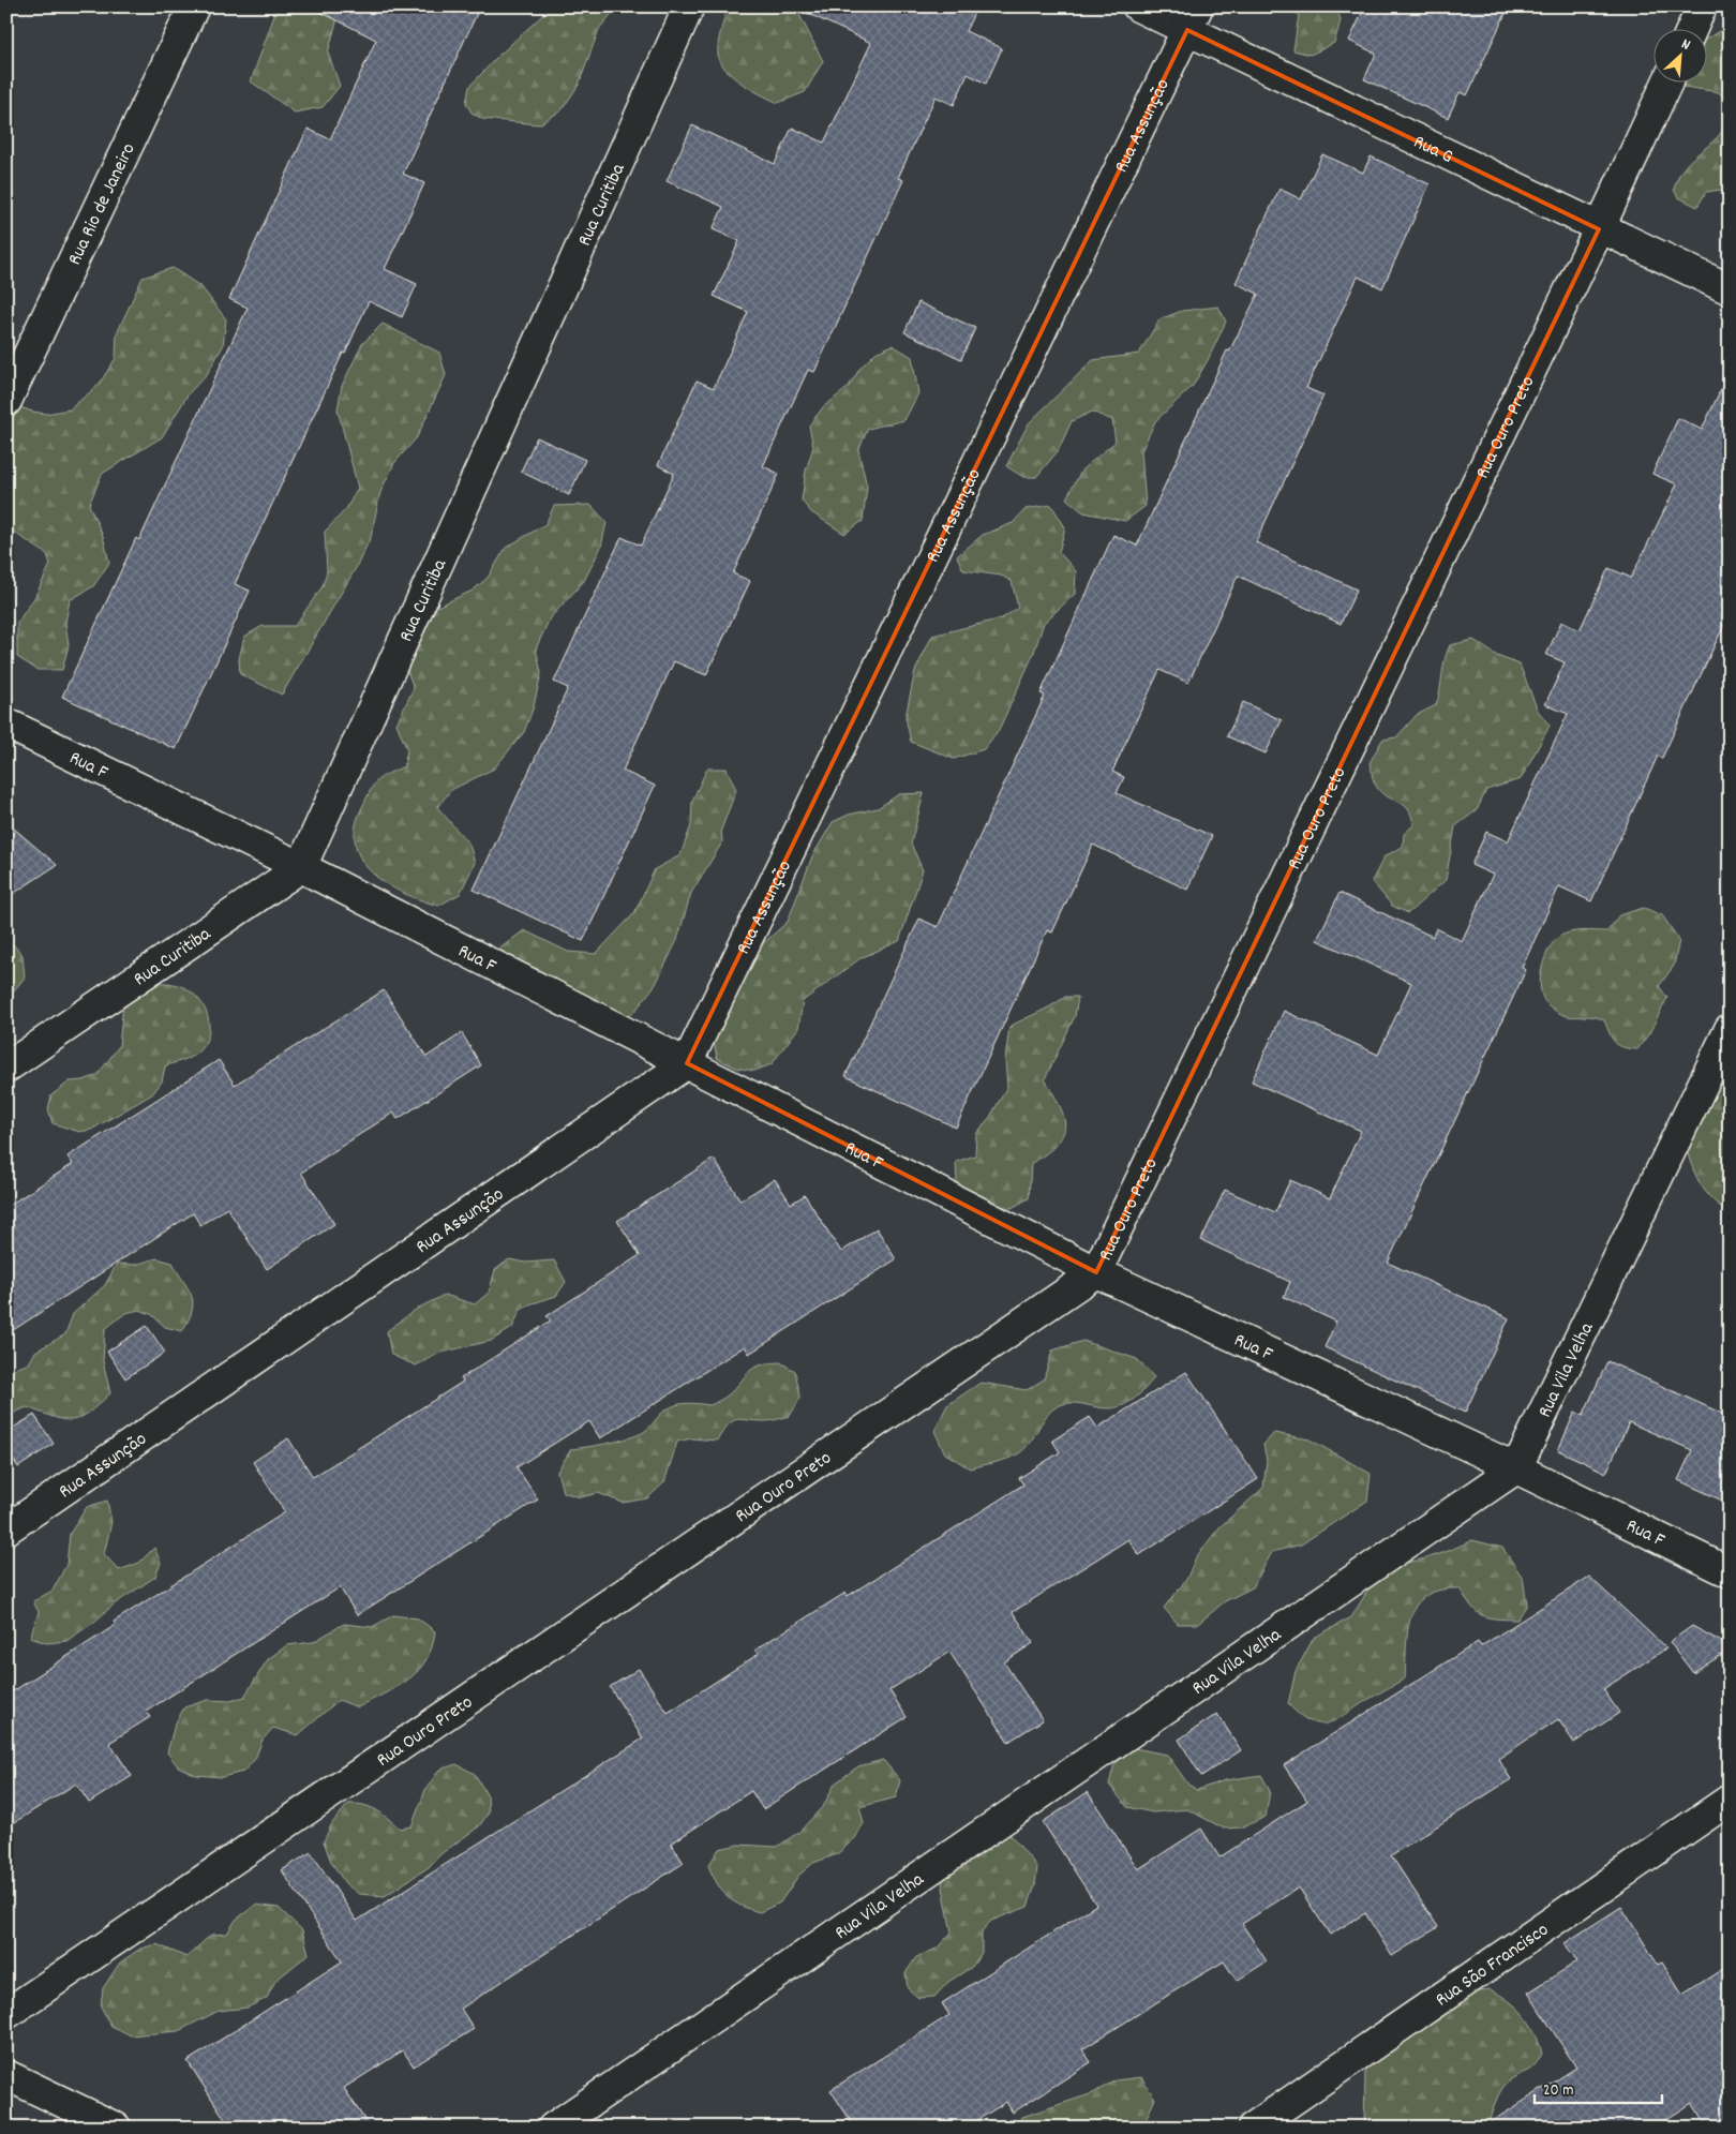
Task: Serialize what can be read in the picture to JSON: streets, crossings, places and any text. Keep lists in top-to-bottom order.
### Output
{
  "streets": {
    "street": [
      "Rua Assunção",
      "Rua G",
      "Rua Rio de Janeiro",
      "Rua Curitiba",
      "Rua Ouro Preto",
      "Rua F",
      "Rua Vila Velha",
      "Rua São Francisco"
    ]
  },
  "crossings": [
    ["Rua Assunção", "Rua G"],
    ["Rua Assunção", "Rua F"],
    ["Rua G", "Rua Ouro Preto"],
    ["Rua Curitiba", "Rua F"],
    ["Rua Ouro Preto", "Rua F"],
    ["Rua F", "Rua Vila Velha"]
  ],
  "scale_bar": "20 m",
  "north": "top right"
}
